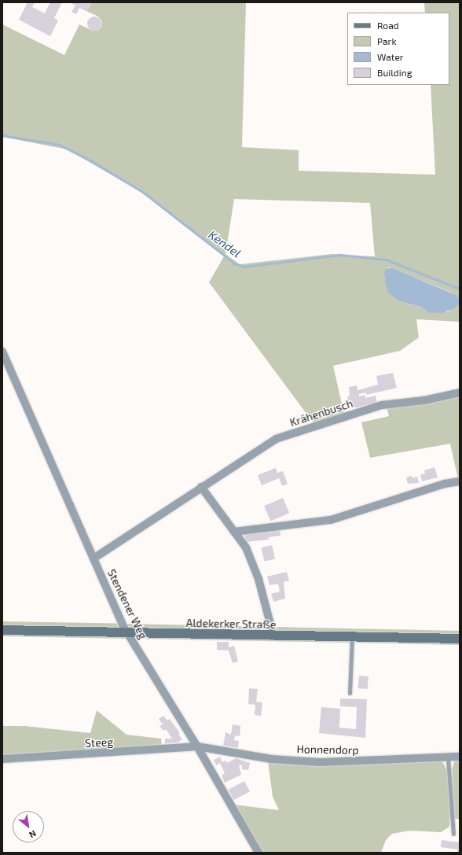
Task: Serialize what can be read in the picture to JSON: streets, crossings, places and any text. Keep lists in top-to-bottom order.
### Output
{
  "streets": {
    "street": [
      "Krähenbusch",
      "Stendener Weg",
      "Aldekerker Straße",
      "Steeg",
      "Honnendorp"
    ]
  },
  "crossings": [
    ["Krähenbusch", "Stendener Weg"],
    ["Stendener Weg", "Aldekerker Straße"],
    ["Stendener Weg", "Steeg"],
    ["Stendener Weg", "Honnendorp"],
    ["Steeg", "Honnendorp"]
  ],
  "water": ["Kendel"],
  "legend": [
    "Road",
    "Park",
    "Water",
    "Building"
  ],
  "north": "bottom right"
}
